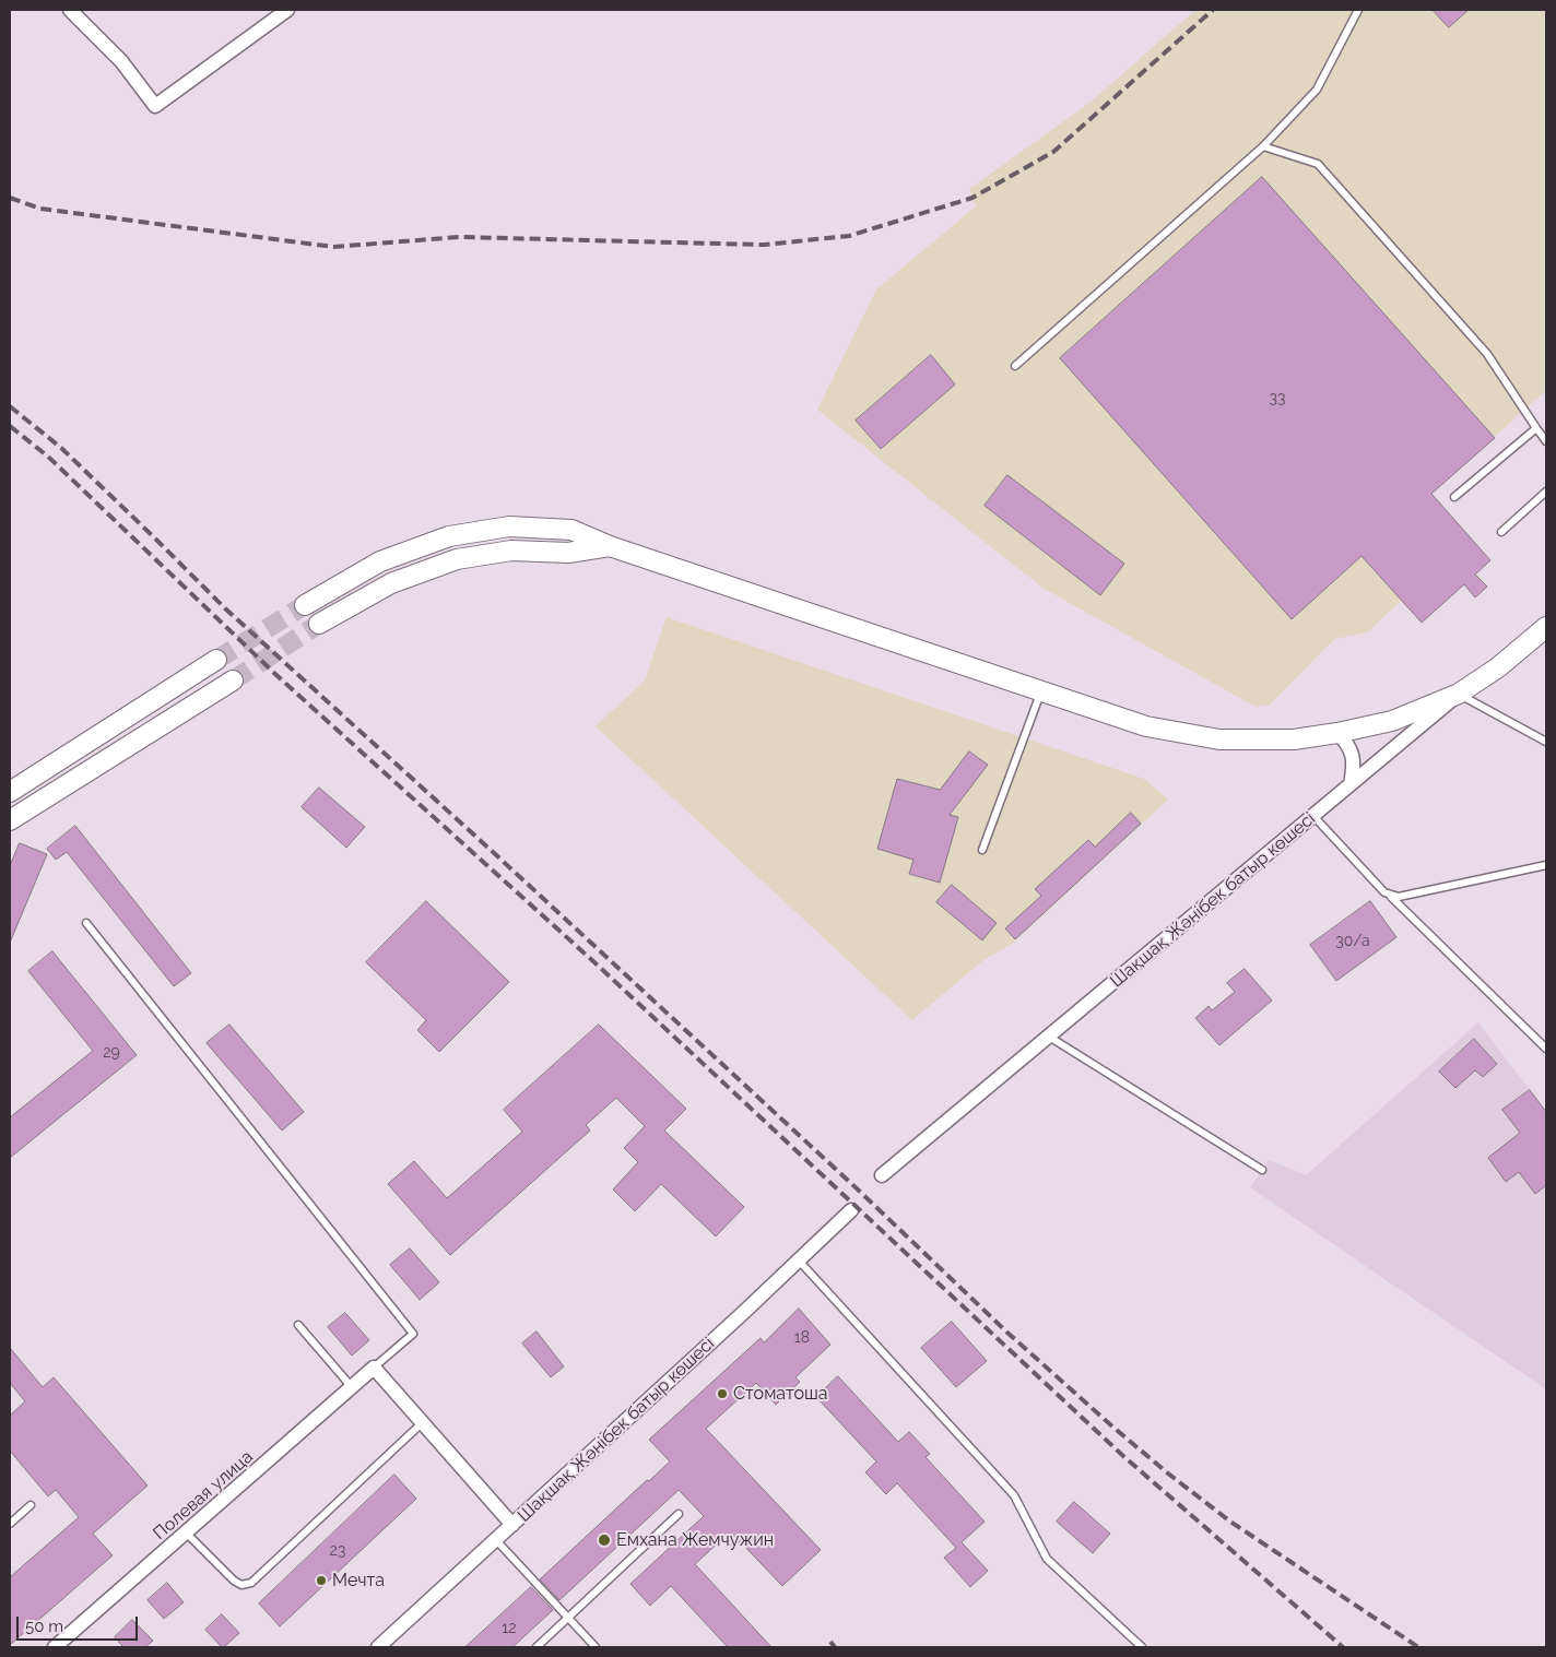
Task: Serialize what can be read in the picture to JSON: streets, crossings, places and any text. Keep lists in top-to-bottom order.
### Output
{
  "streets": {
    "main road": ["Шақшақ Жәнібек батыр көшесі"],
    "street": ["Полевая улица"]
  },
  "places": ["Стоматоша", "Емхана Жемчужин", "Мечта"],
  "house_numbers": [
    "33",
    "30/а",
    "29",
    "18",
    "23",
    "12"
  ],
  "scale_bar": "50 m"
}
